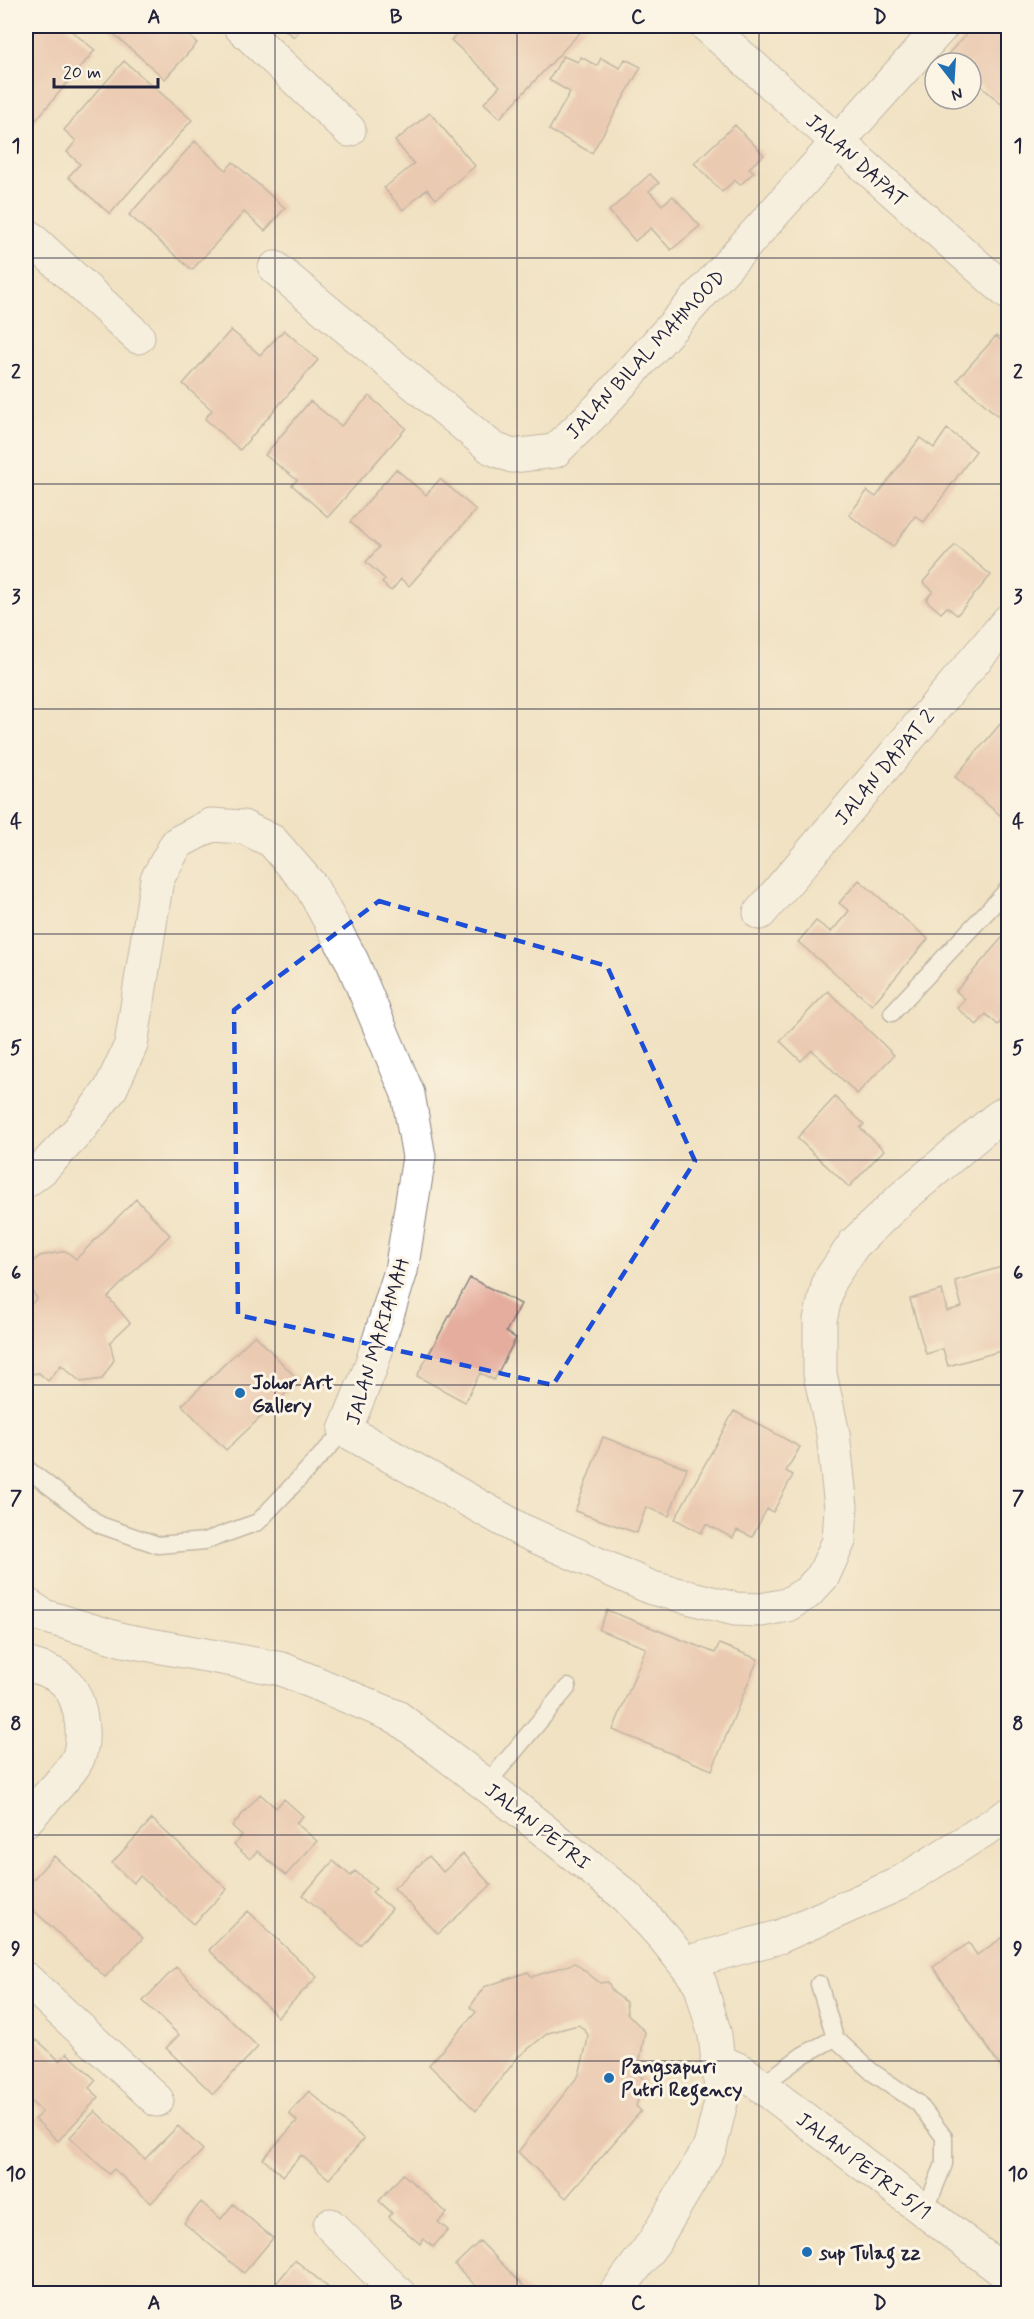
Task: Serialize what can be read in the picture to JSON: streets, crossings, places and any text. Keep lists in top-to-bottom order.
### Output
{
  "streets": {
    "street": [
      "JALAN DAPAT",
      "JALAN BILAL MAHMOOD",
      "JALAN DAPAT 2",
      "JALAN MARIAMAH",
      "JALAN PETRI",
      "JALAN PETRI 5/1"
    ]
  },
  "crossings": [
    ["JALAN DAPAT", "JALAN BILAL MAHMOOD"],
    ["JALAN PETRI", "JALAN PETRI 5/1"]
  ],
  "places": ["Johor Art Gallery", "Pangsapuri Putri Regency", "sup Tulag zz"],
  "scale_bar": "20 m",
  "north": "bottom",
  "grid": {
    "columns": [
      "A",
      "B",
      "C",
      "D"
    ],
    "rows": [
      "1",
      "2",
      "3",
      "4",
      "5",
      "6",
      "7",
      "8",
      "9",
      "10"
    ]
  }
}
